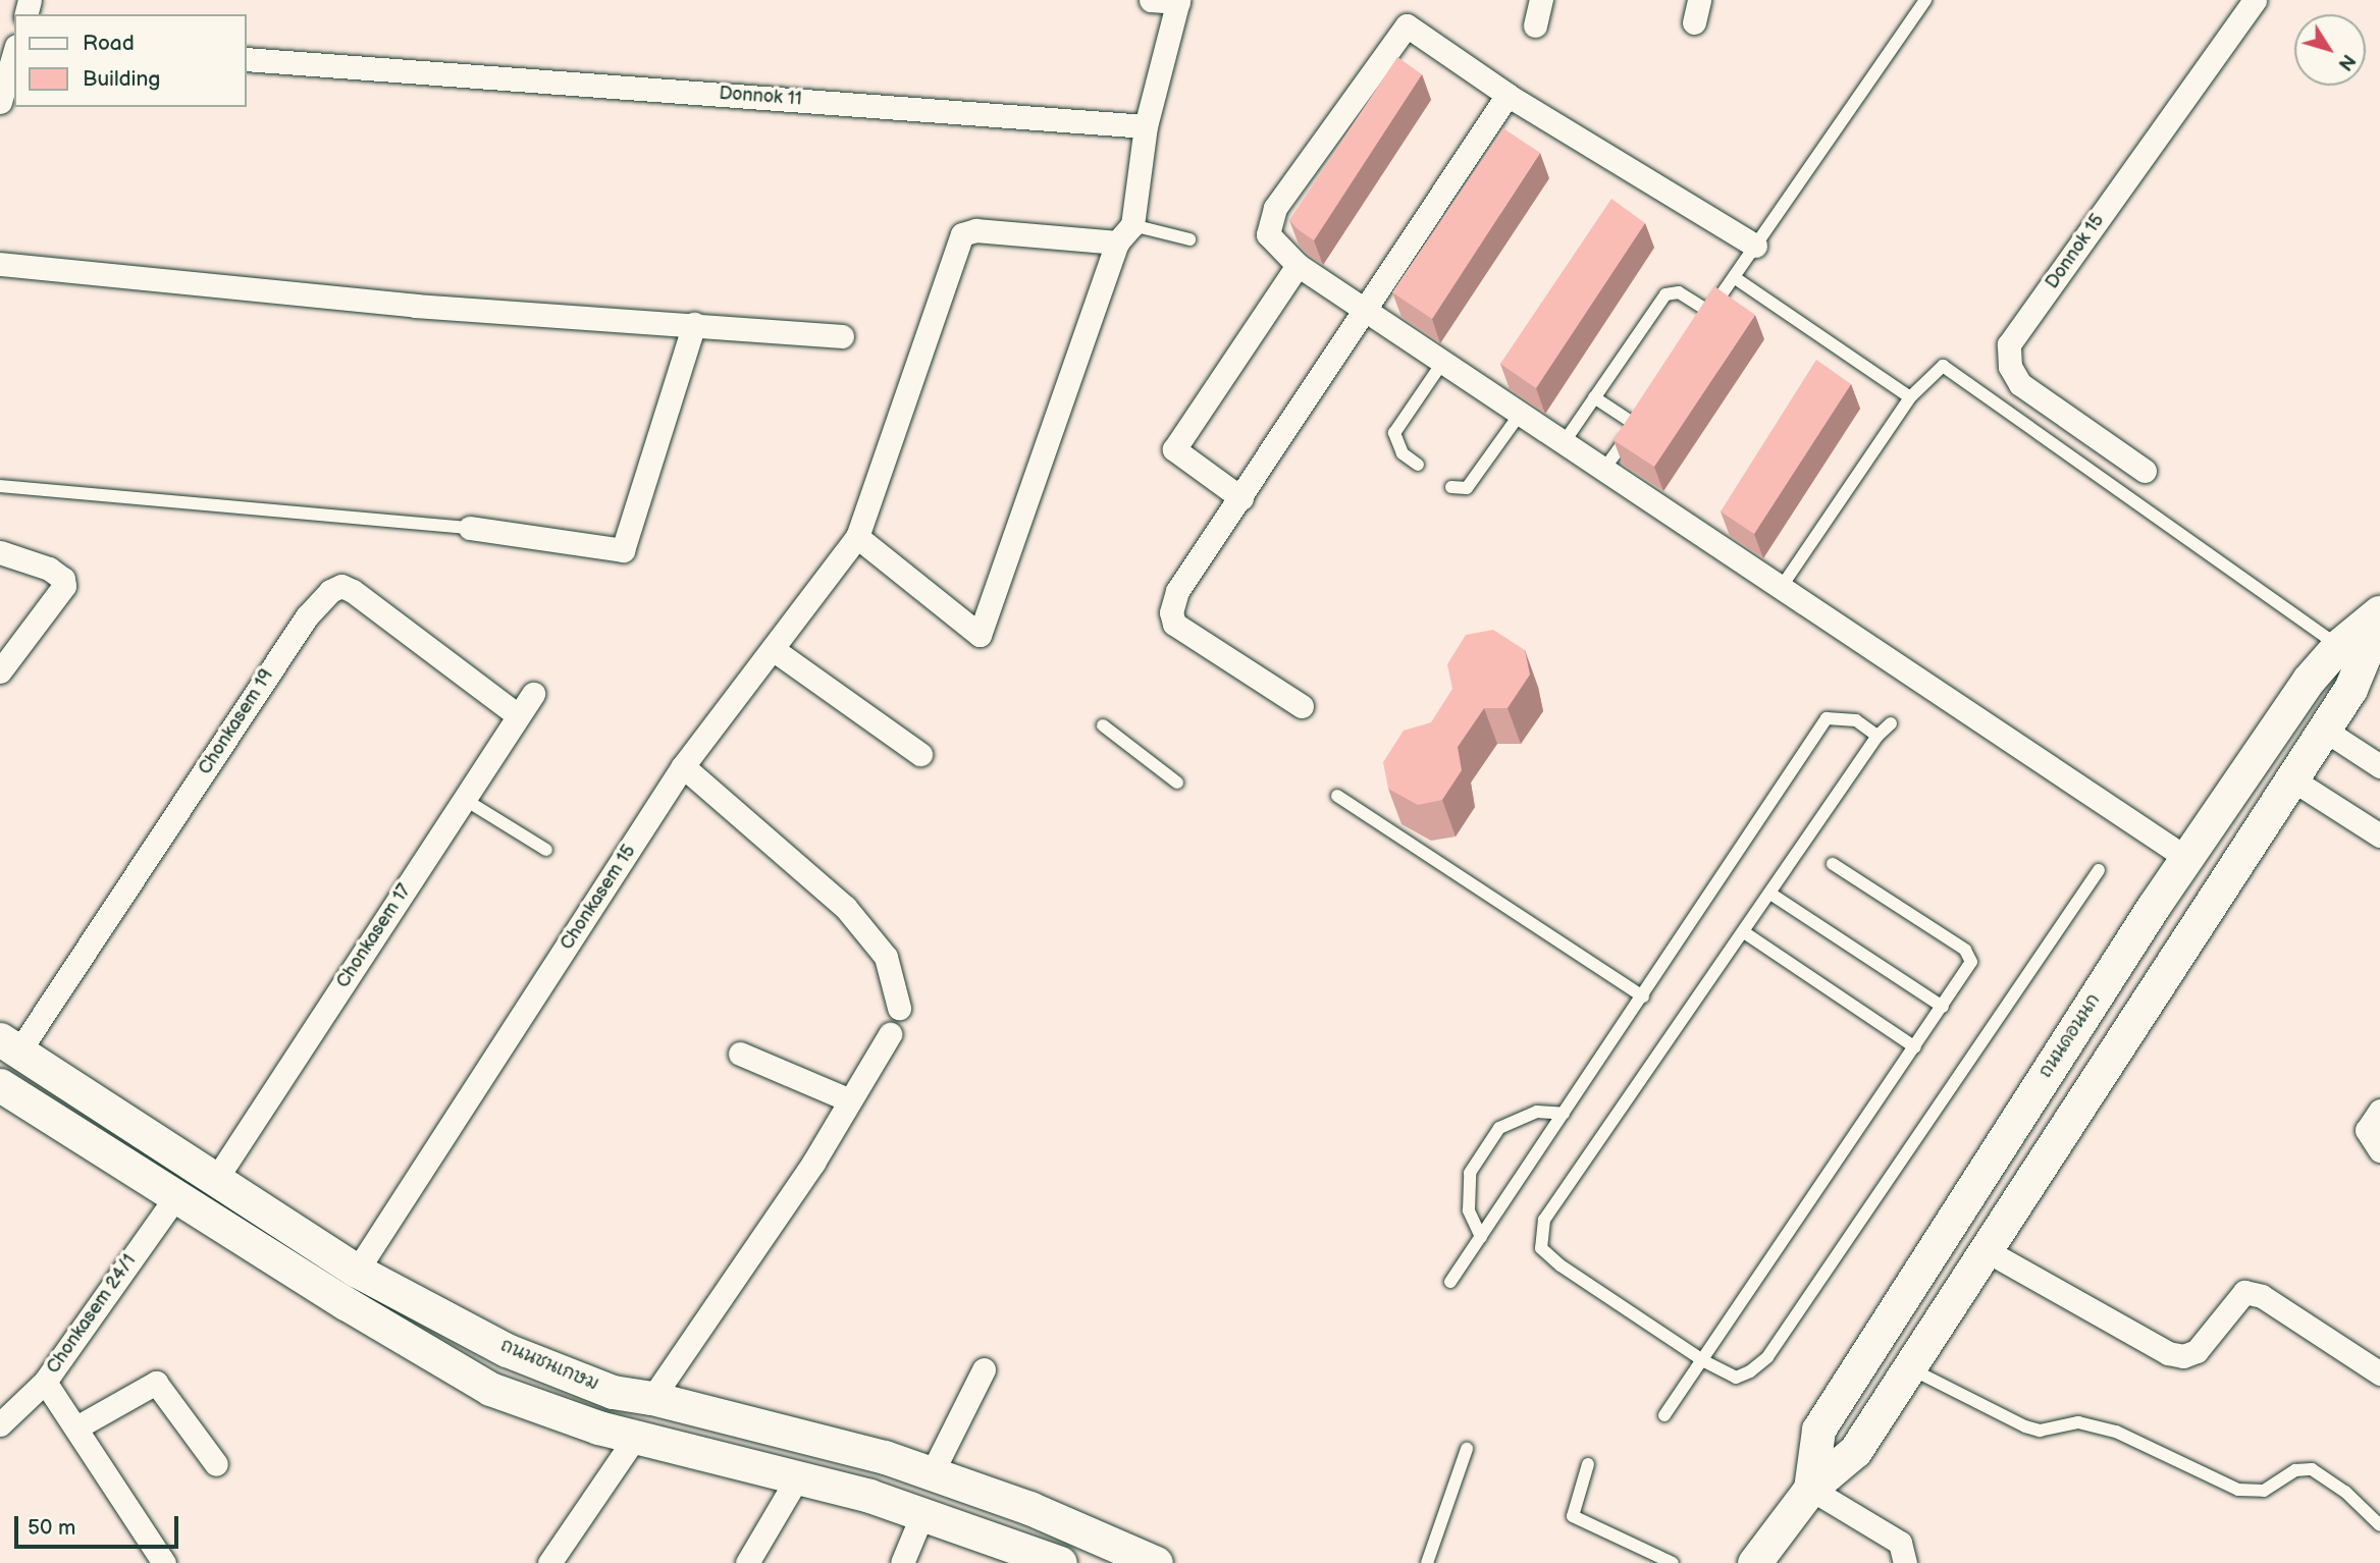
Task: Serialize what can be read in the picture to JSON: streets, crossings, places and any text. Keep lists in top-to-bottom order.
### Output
{
  "streets": {
    "main road": ["ถนนดอนนก", "ถนนชนเกษม"],
    "street": [
      "Donnok 11",
      "Donnok 15",
      "Chonkasem 19",
      "Chonkasem 15",
      "Chonkasem 17",
      "Chonkasem 24/1"
    ]
  },
  "crossings": [
    ["Chonkasem 19", "Chonkasem 17"],
    ["Chonkasem 19", "ถนนชนเกษม"],
    ["Chonkasem 15", "ถนนชนเกษม"],
    ["Chonkasem 17", "ถนนชนเกษม"]
  ],
  "legend": ["Road", "Building"],
  "scale_bar": "50 m",
  "north": "bottom right"
}
